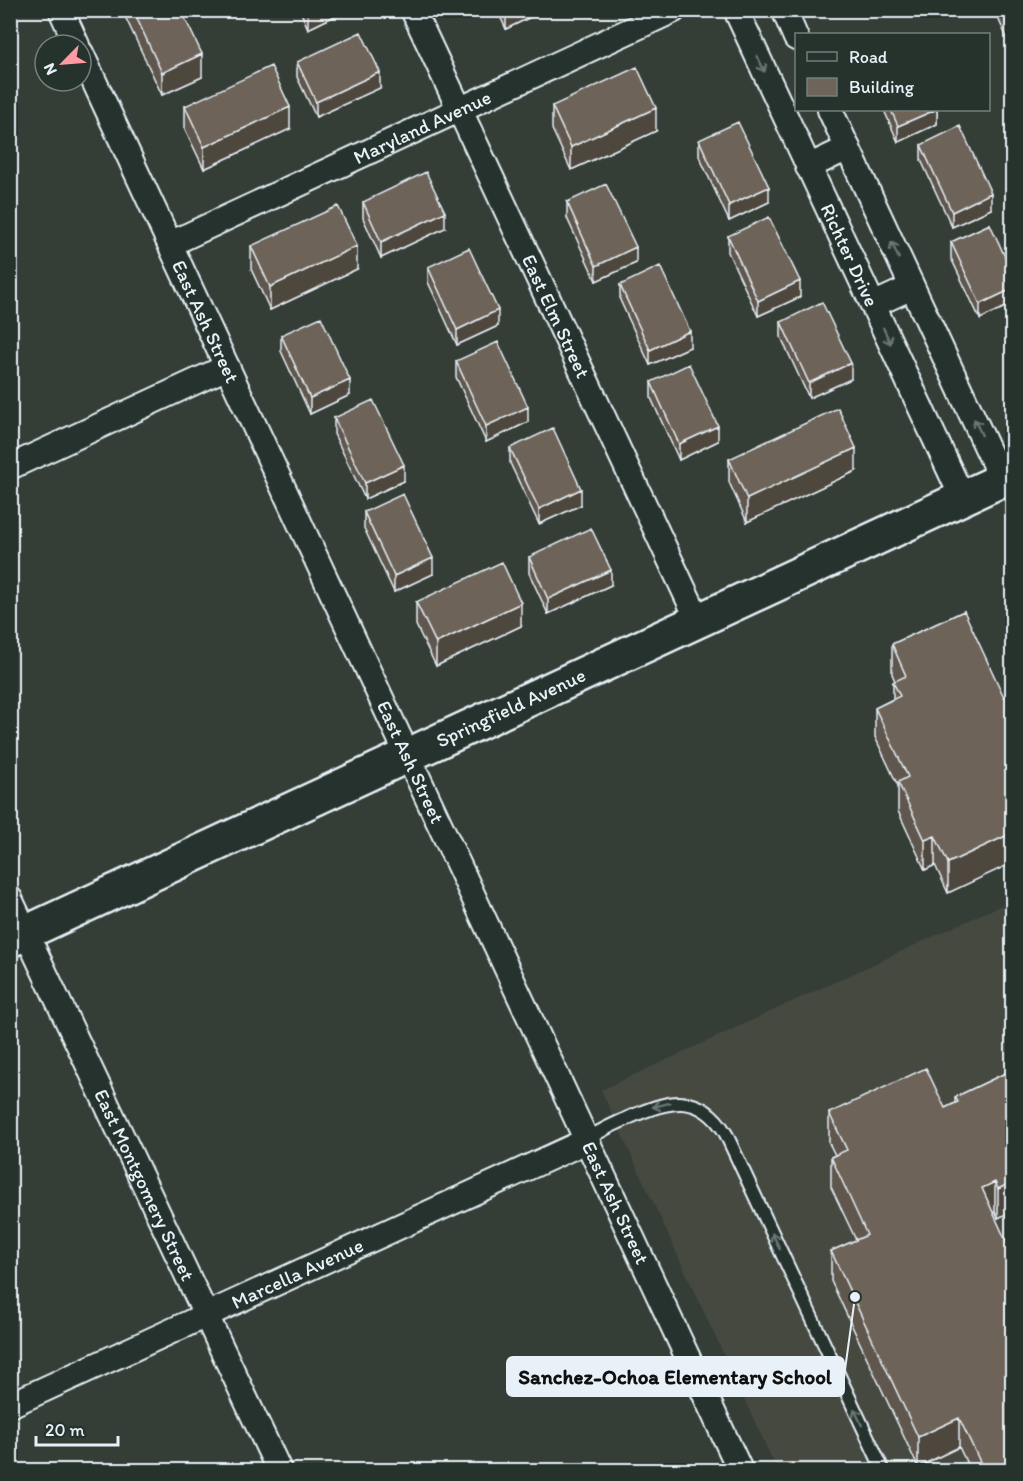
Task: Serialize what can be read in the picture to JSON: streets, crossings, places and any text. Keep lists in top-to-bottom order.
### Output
{
  "streets": {
    "main road": ["Springfield Avenue"],
    "street": [
      "Maryland Avenue",
      "Richter Drive",
      "East Elm Street",
      "East Ash Street",
      "East Montgomery Street",
      "Marcella Avenue"
    ]
  },
  "crossings": [
    ["Maryland Avenue", "East Elm Street"],
    ["Maryland Avenue", "East Ash Street"],
    ["Richter Drive", "Springfield Avenue"],
    ["East Elm Street", "Springfield Avenue"],
    ["East Ash Street", "Springfield Avenue"],
    ["East Ash Street", "Marcella Avenue"],
    ["Springfield Avenue", "East Montgomery Street"],
    ["East Montgomery Street", "Marcella Avenue"]
  ],
  "places": ["Sanchez-Ochoa Elementary School"],
  "legend": ["Road", "Building"],
  "scale_bar": "20 m",
  "north": "bottom left"
}
